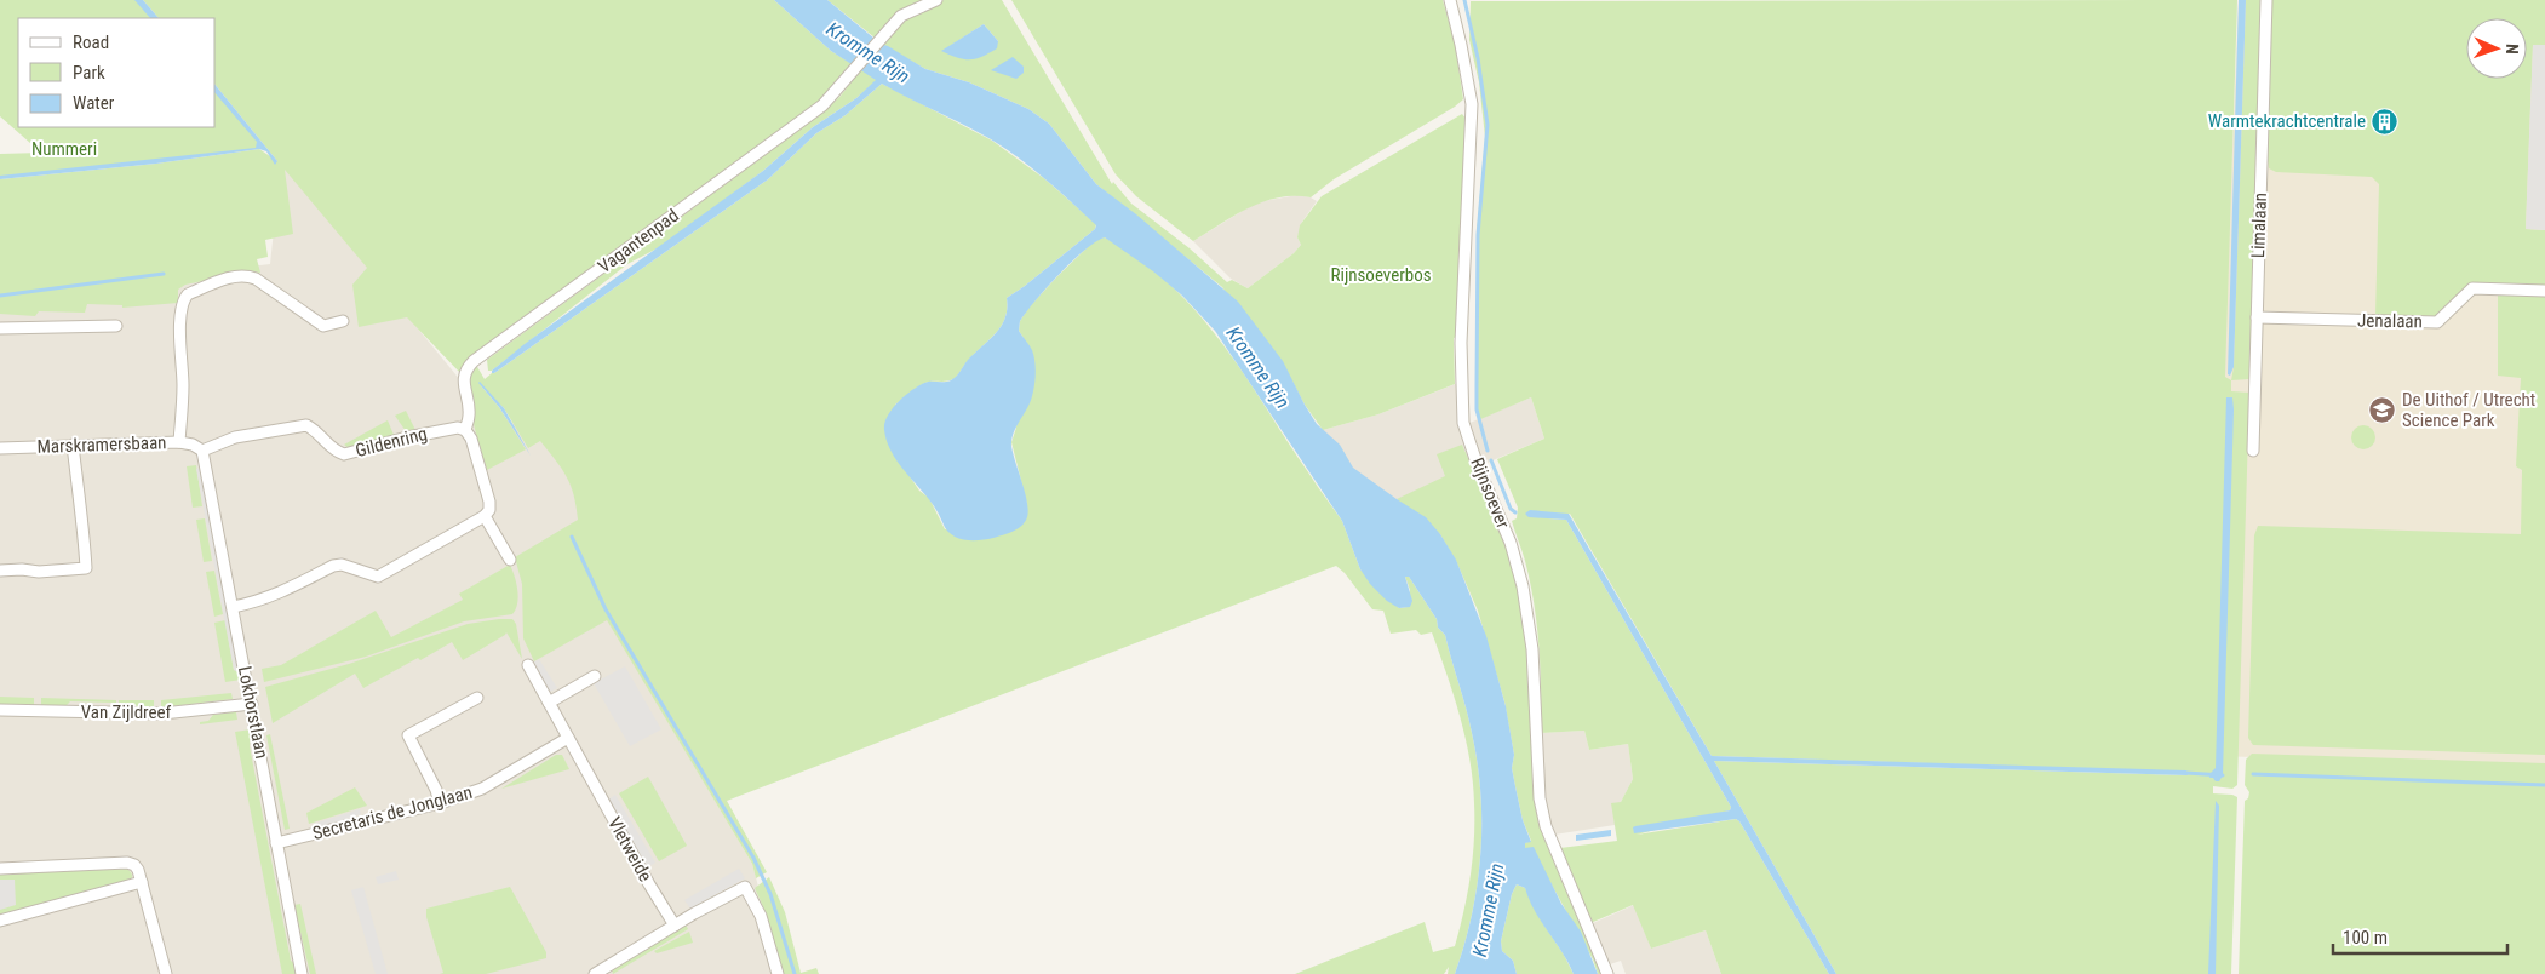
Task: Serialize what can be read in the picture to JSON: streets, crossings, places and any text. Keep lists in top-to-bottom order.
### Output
{
  "streets": {
    "street": [
      "Limalaan",
      "Vagantenpad",
      "Jenalaan",
      "Gildenring",
      "Marskramersbaan",
      "Rijnsoever",
      "Van Zijldreef",
      "Lokhorstlaan",
      "Secretaris de Jonglaan",
      "Vletweide"
    ]
  },
  "crossings": [
    ["Limalaan", "Jenalaan"],
    ["Vagantenpad", "Gildenring"],
    ["Gildenring", "Marskramersbaan"],
    ["Gildenring", "Lokhorstlaan"],
    ["Marskramersbaan", "Lokhorstlaan"],
    ["Van Zijldreef", "Lokhorstlaan"],
    ["Lokhorstlaan", "Secretaris de Jonglaan"],
    ["Secretaris de Jonglaan", "Vletweide"]
  ],
  "water": ["Kromme Rijn"],
  "parks": ["Nummeri", "Rijnsoeverbos"],
  "places": {
    "building": ["Warmtekrachtcentrale"],
    "school or university": ["De Uithof / Utrecht Science Park"]
  },
  "legend": ["Road", "Park", "Water"],
  "scale_bar": "100 m",
  "north": "right"
}
